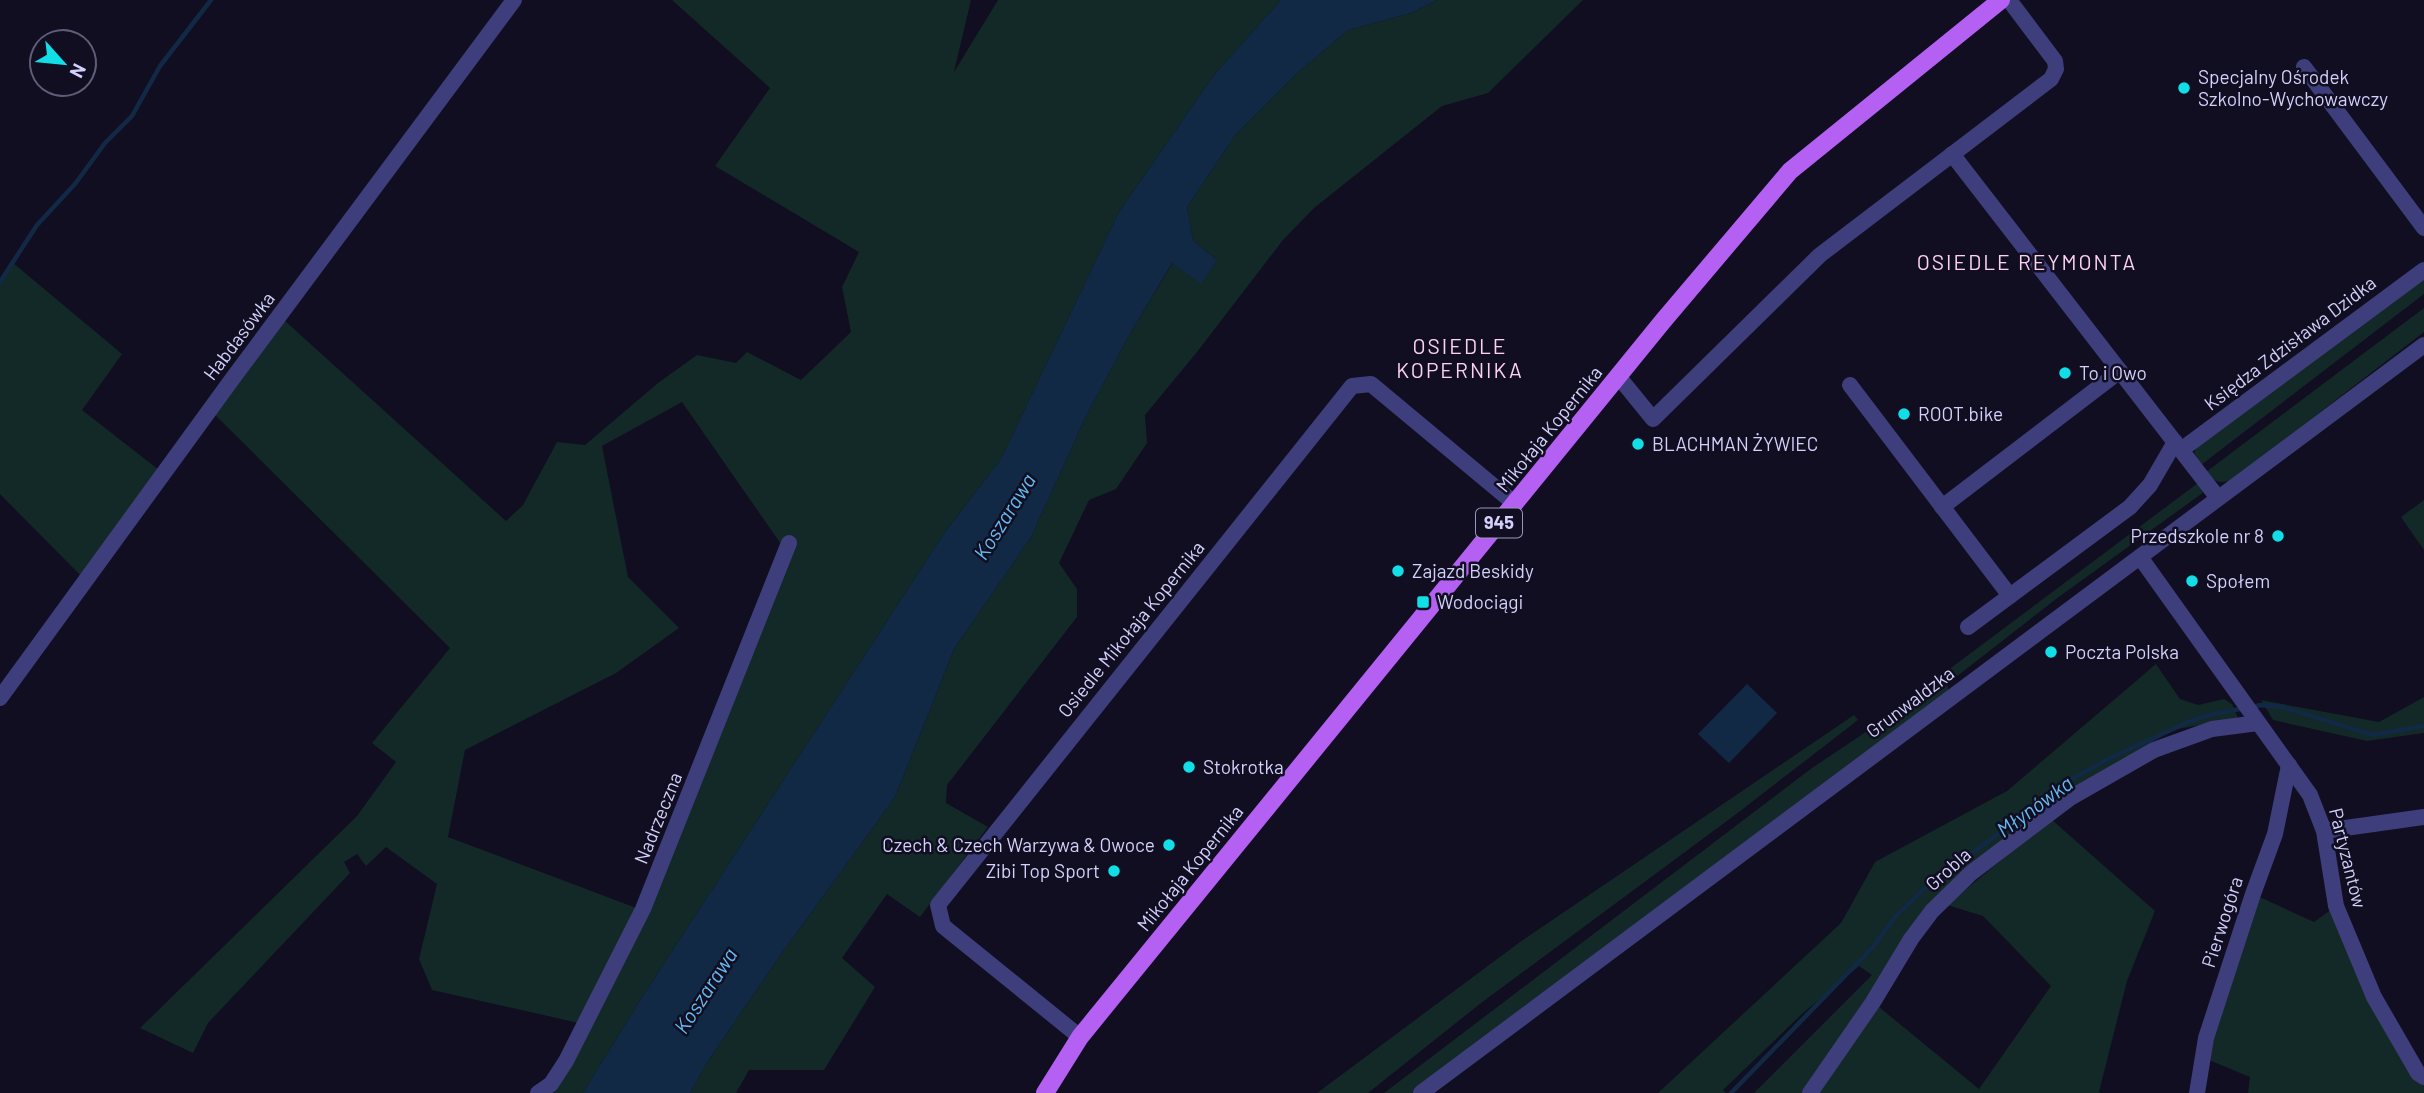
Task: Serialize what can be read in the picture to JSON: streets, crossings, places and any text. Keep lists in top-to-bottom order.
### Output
{
  "streets": {
    "main road": ["Mikołaja Kopernika", "945"],
    "street": [
      "Habdasówka",
      "Księdza Zdzisława Dzidka",
      "Osiedle Mikołaja Kopernika",
      "Grunwaldzka",
      "Nadrzeczna",
      "Partyzantów",
      "Grobla",
      "Pierwogóra"
    ]
  },
  "crossings": [
    ["Mikołaja Kopernika", "Osiedle Mikołaja Kopernika"],
    ["Grunwaldzka", "Partyzantów"],
    ["Partyzantów", "Grobla"],
    ["Partyzantów", "Pierwogóra"]
  ],
  "districts": ["OSIEDLE REYMONTA", "OSIEDLE KOPERNIKA"],
  "water": ["Koszarawa", "Młynówka"],
  "places": {
    "other": [
      "Specjalny Ośrodek Szkolno-Wychowawczy",
      "To i Owo",
      "ROOT.bike",
      "BLACHMAN ŻYWIEC",
      "Przedszkole nr 8",
      "Zajazd Beskidy",
      "Społem",
      "Poczta Polska",
      "Stokrotka",
      "Czech & Czech Warzywa & Owoce",
      "Zibi Top Sport"
    ],
    "transit": ["Wodociągi"]
  },
  "north": "bottom right"
}
